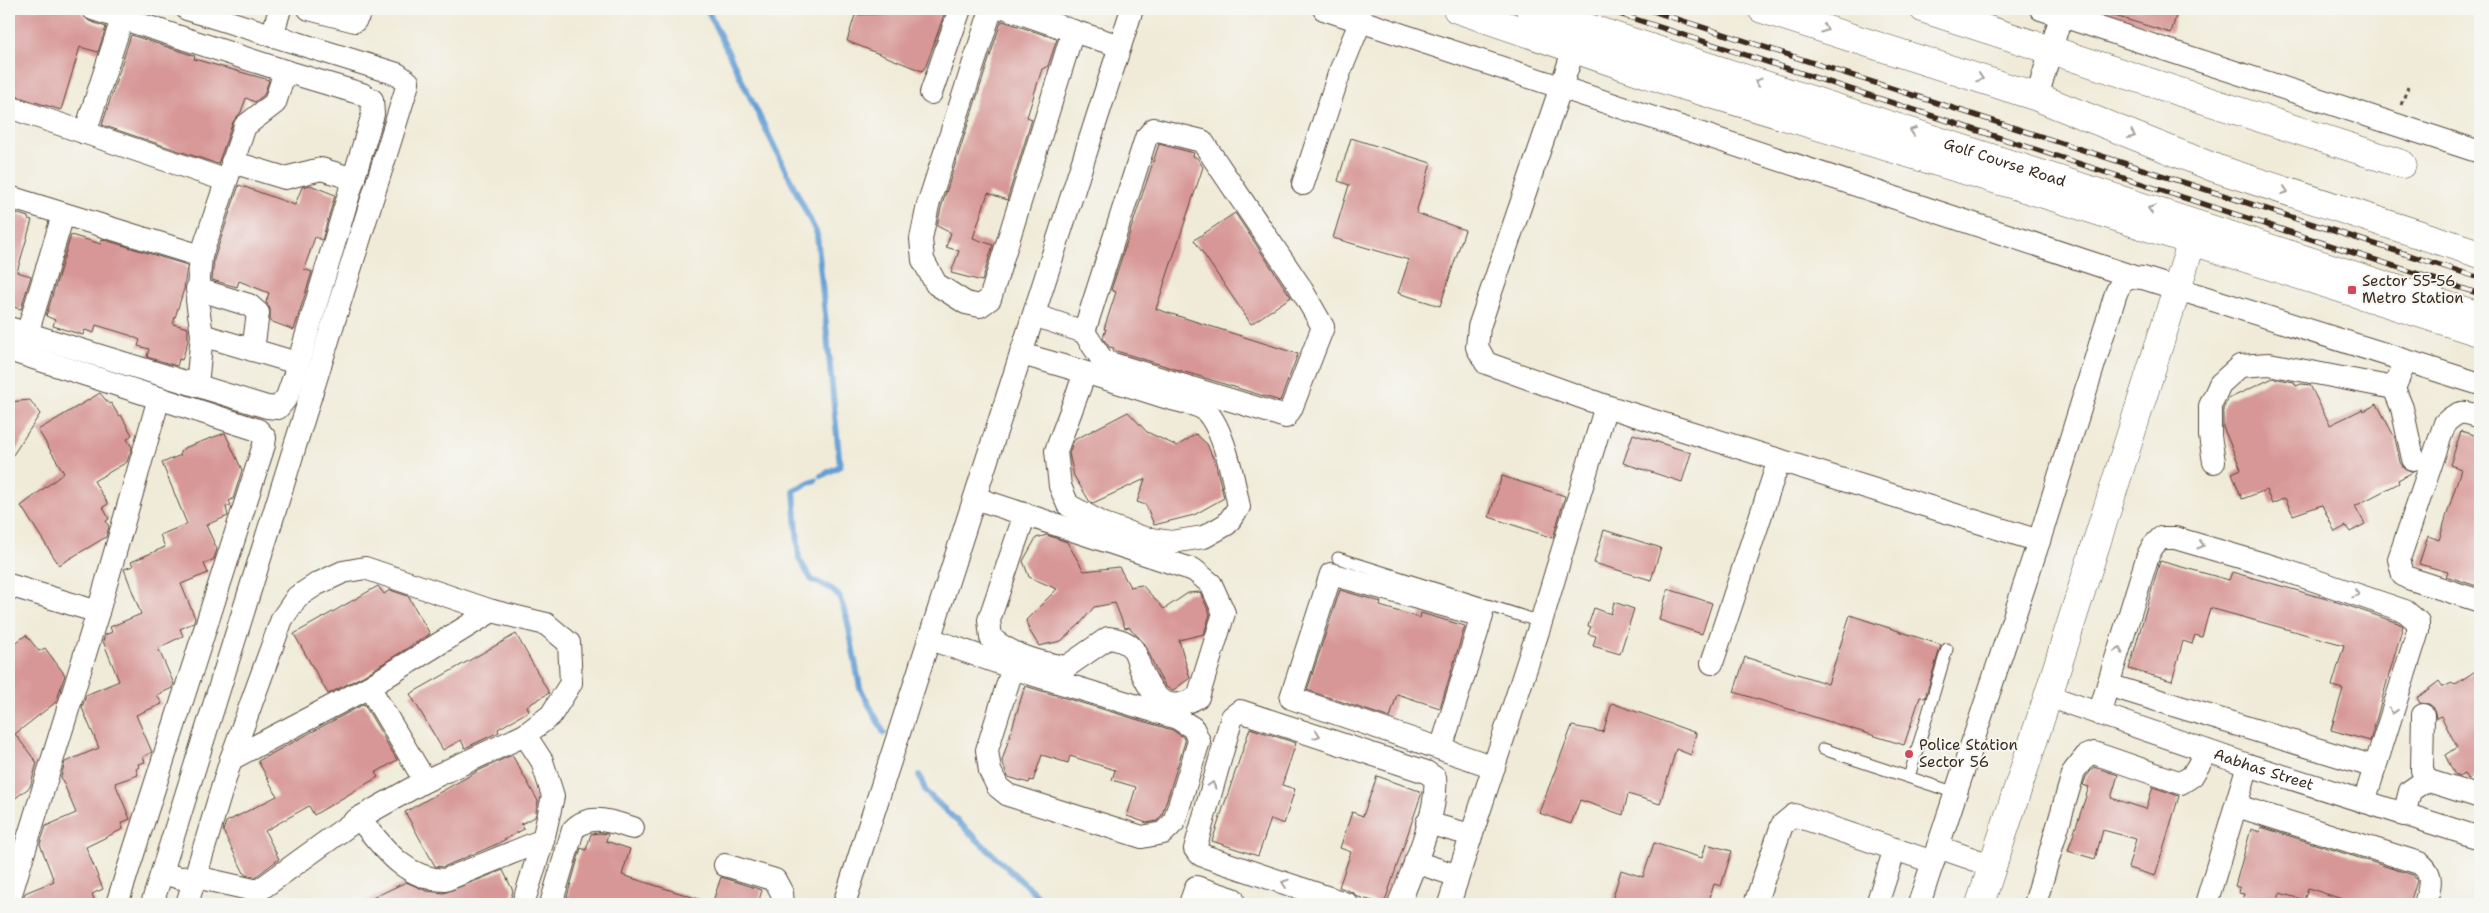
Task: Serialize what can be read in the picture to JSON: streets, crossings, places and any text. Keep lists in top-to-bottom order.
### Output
{
  "streets": {
    "main road": ["Golf Course Road"],
    "street": ["Aabhas Street"]
  },
  "places": {
    "transit": ["Sector 55-56 Metro Station"],
    "other": ["Police Station Sector 56"]
  }
}
